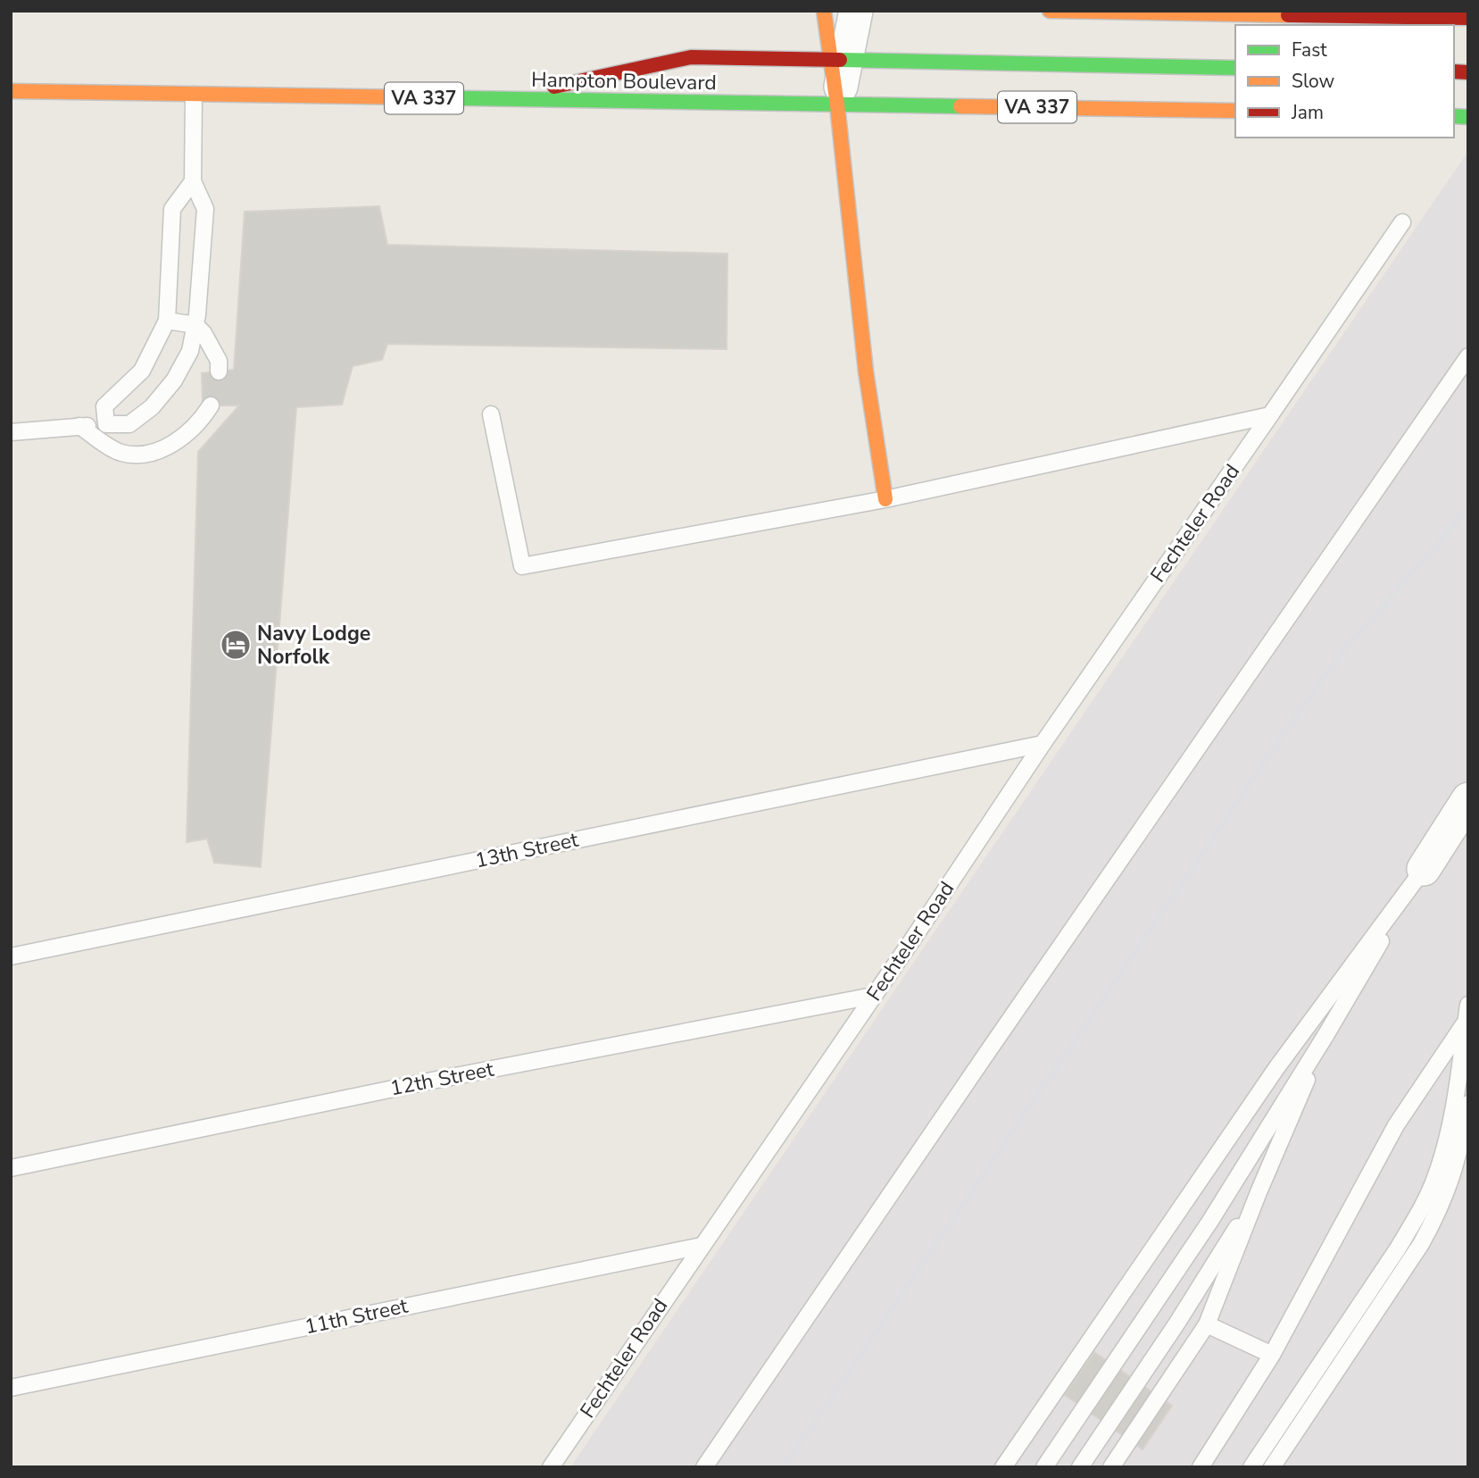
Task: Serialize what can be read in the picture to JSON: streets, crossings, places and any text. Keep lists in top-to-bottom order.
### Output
{
  "streets": {
    "main road": ["Hampton Boulevard", "VA 337"],
    "lane": [
      "Fechteler Road",
      "13th Street",
      "12th Street",
      "11th Street"
    ]
  },
  "crossings": [
    ["Fechteler Road", "13th Street"],
    ["Fechteler Road", "12th Street"],
    ["Fechteler Road", "11th Street"]
  ],
  "places": {
    "hotel": ["Navy Lodge Norfolk"]
  },
  "legend": ["Fast", "Slow", "Jam"]
}
